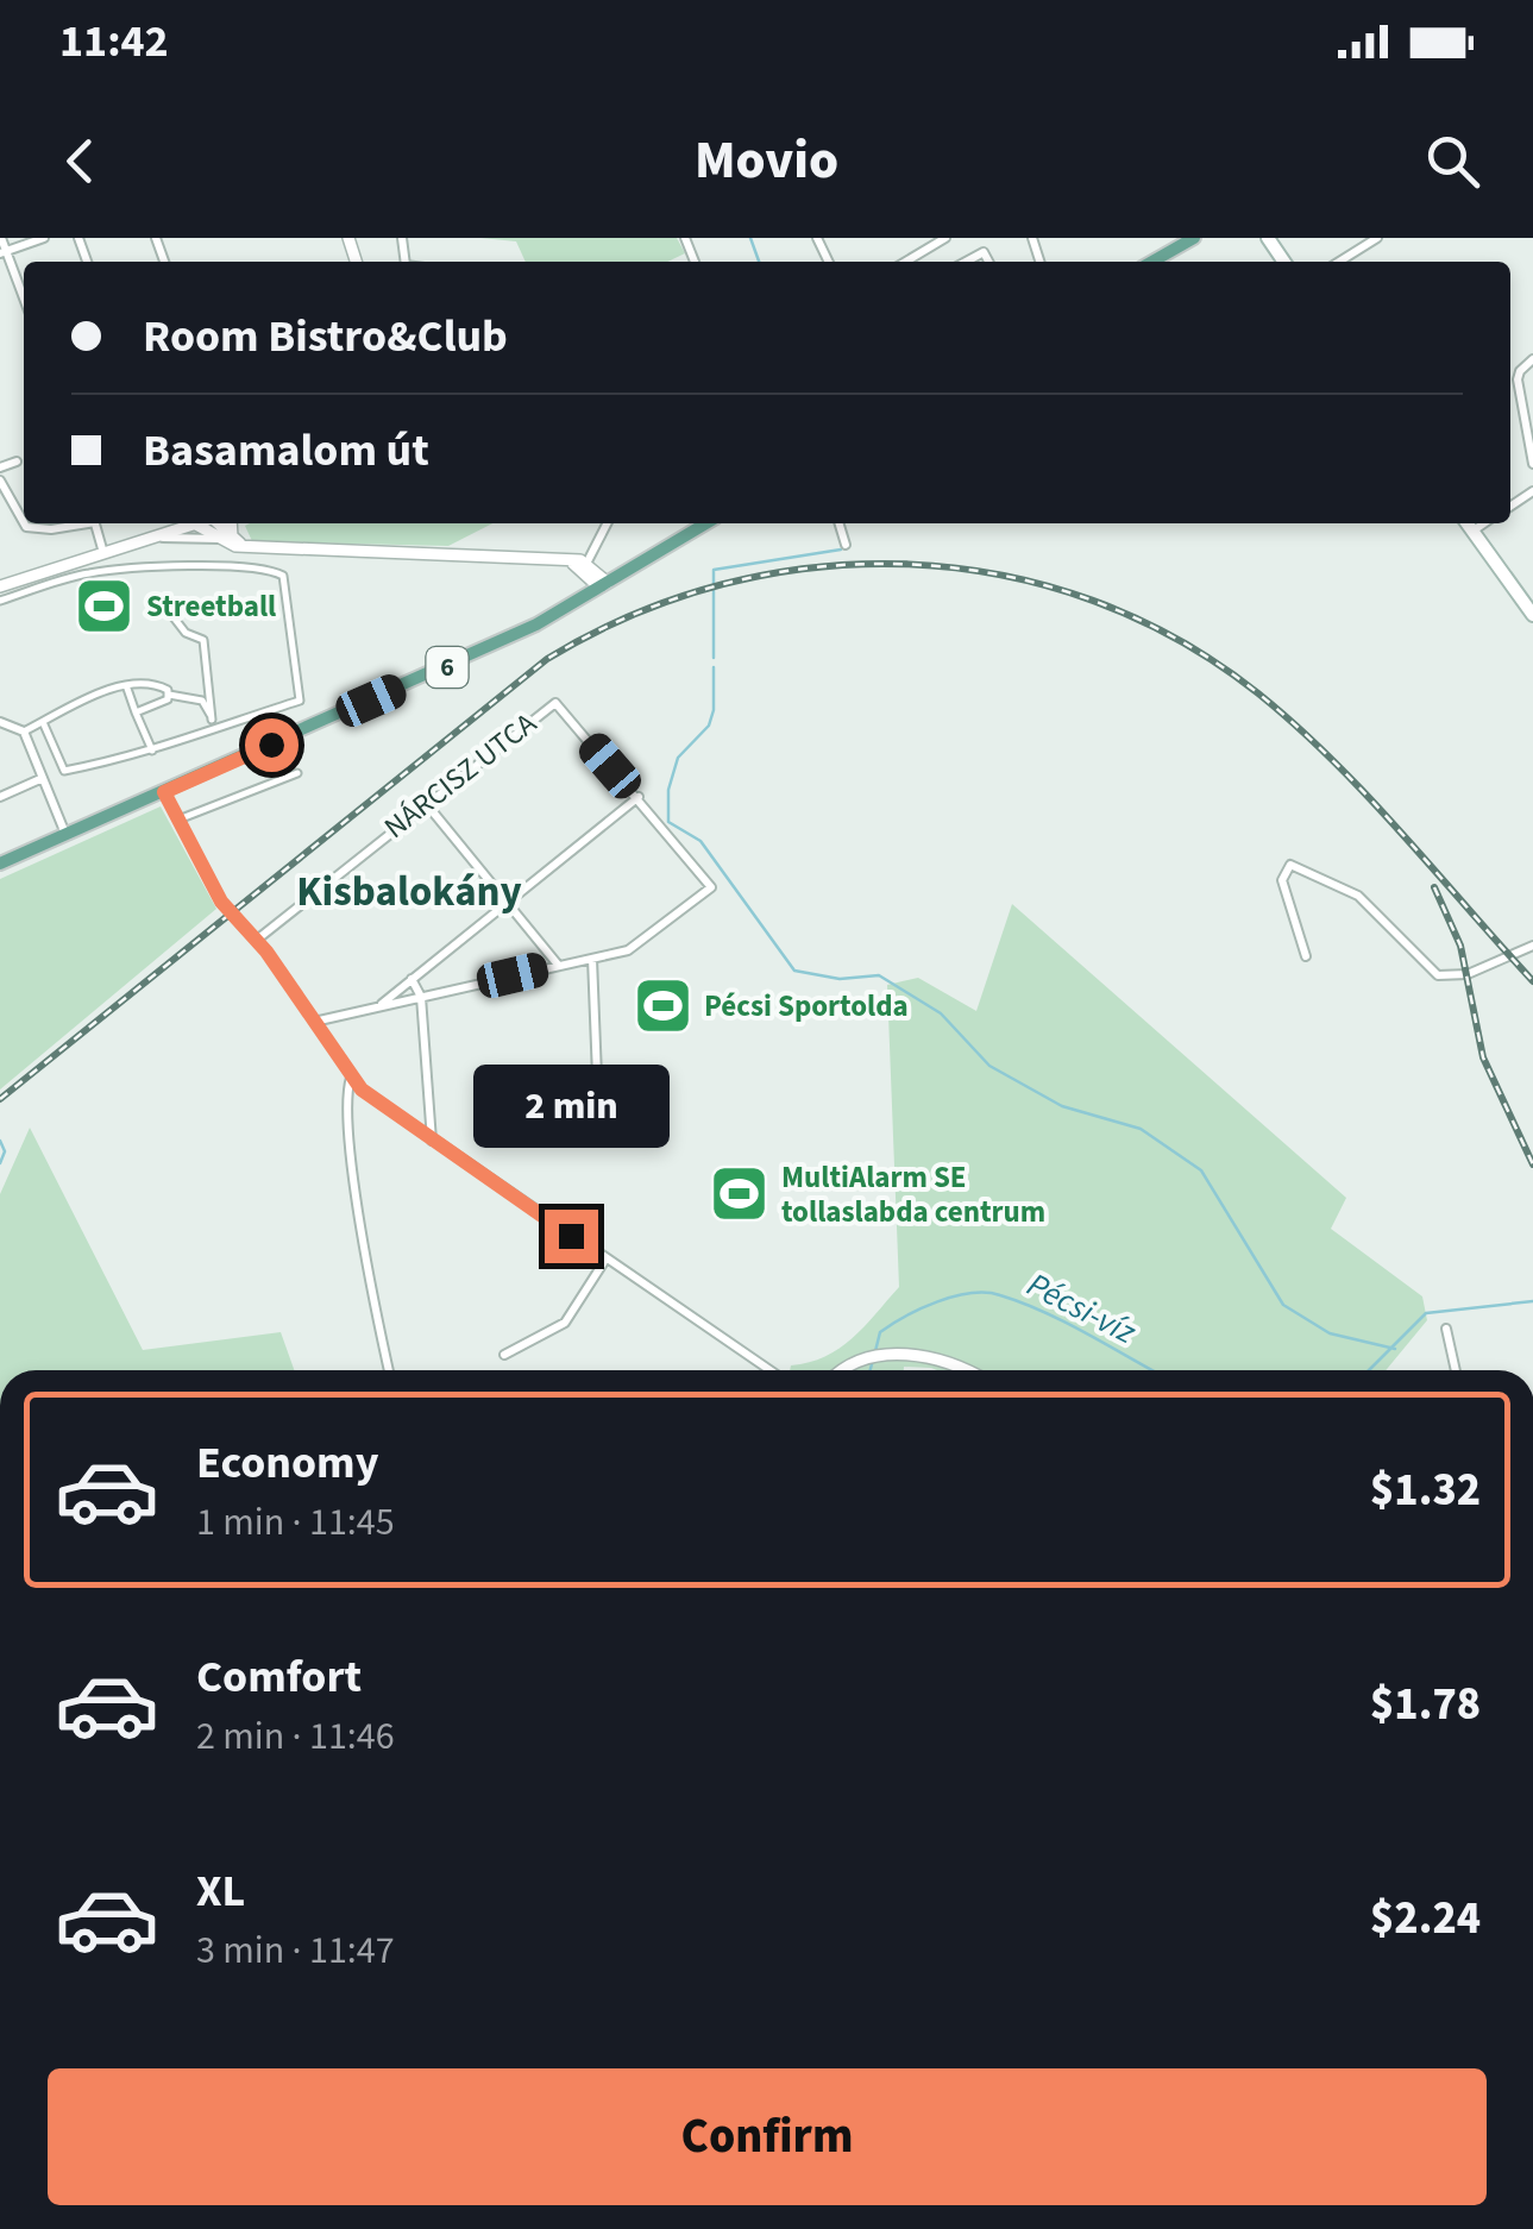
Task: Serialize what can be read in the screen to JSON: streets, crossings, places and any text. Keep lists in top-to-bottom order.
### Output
{
  "streets": {
    "main road": ["6"],
    "street": ["NÁRCISZ UTCA"]
  },
  "districts": ["Kisbalokány"],
  "water": ["Pécsi-víz"],
  "places": {
    "sports": ["Streetball", "Pécsi Sportolda", "MultiAlarm SE tollaslabda centrum"]
  },
  "page": {
    "status": "11:42",
    "header": "Movio",
    "banner": ["Room Bistro&Club", "Basamalom út"],
    "bubble": "2 min",
    "list": [
      {
        "name": "Economy",
        "note": "1 min · 11:45",
        "value": "$1.32"
      },
      {
        "name": "Comfort",
        "note": "2 min · 11:46",
        "value": "$1.78"
      },
      {
        "name": "XL",
        "note": "3 min · 11:47",
        "value": "$2.24"
      }
    ],
    "buttons": "Confirm"
  }
}
